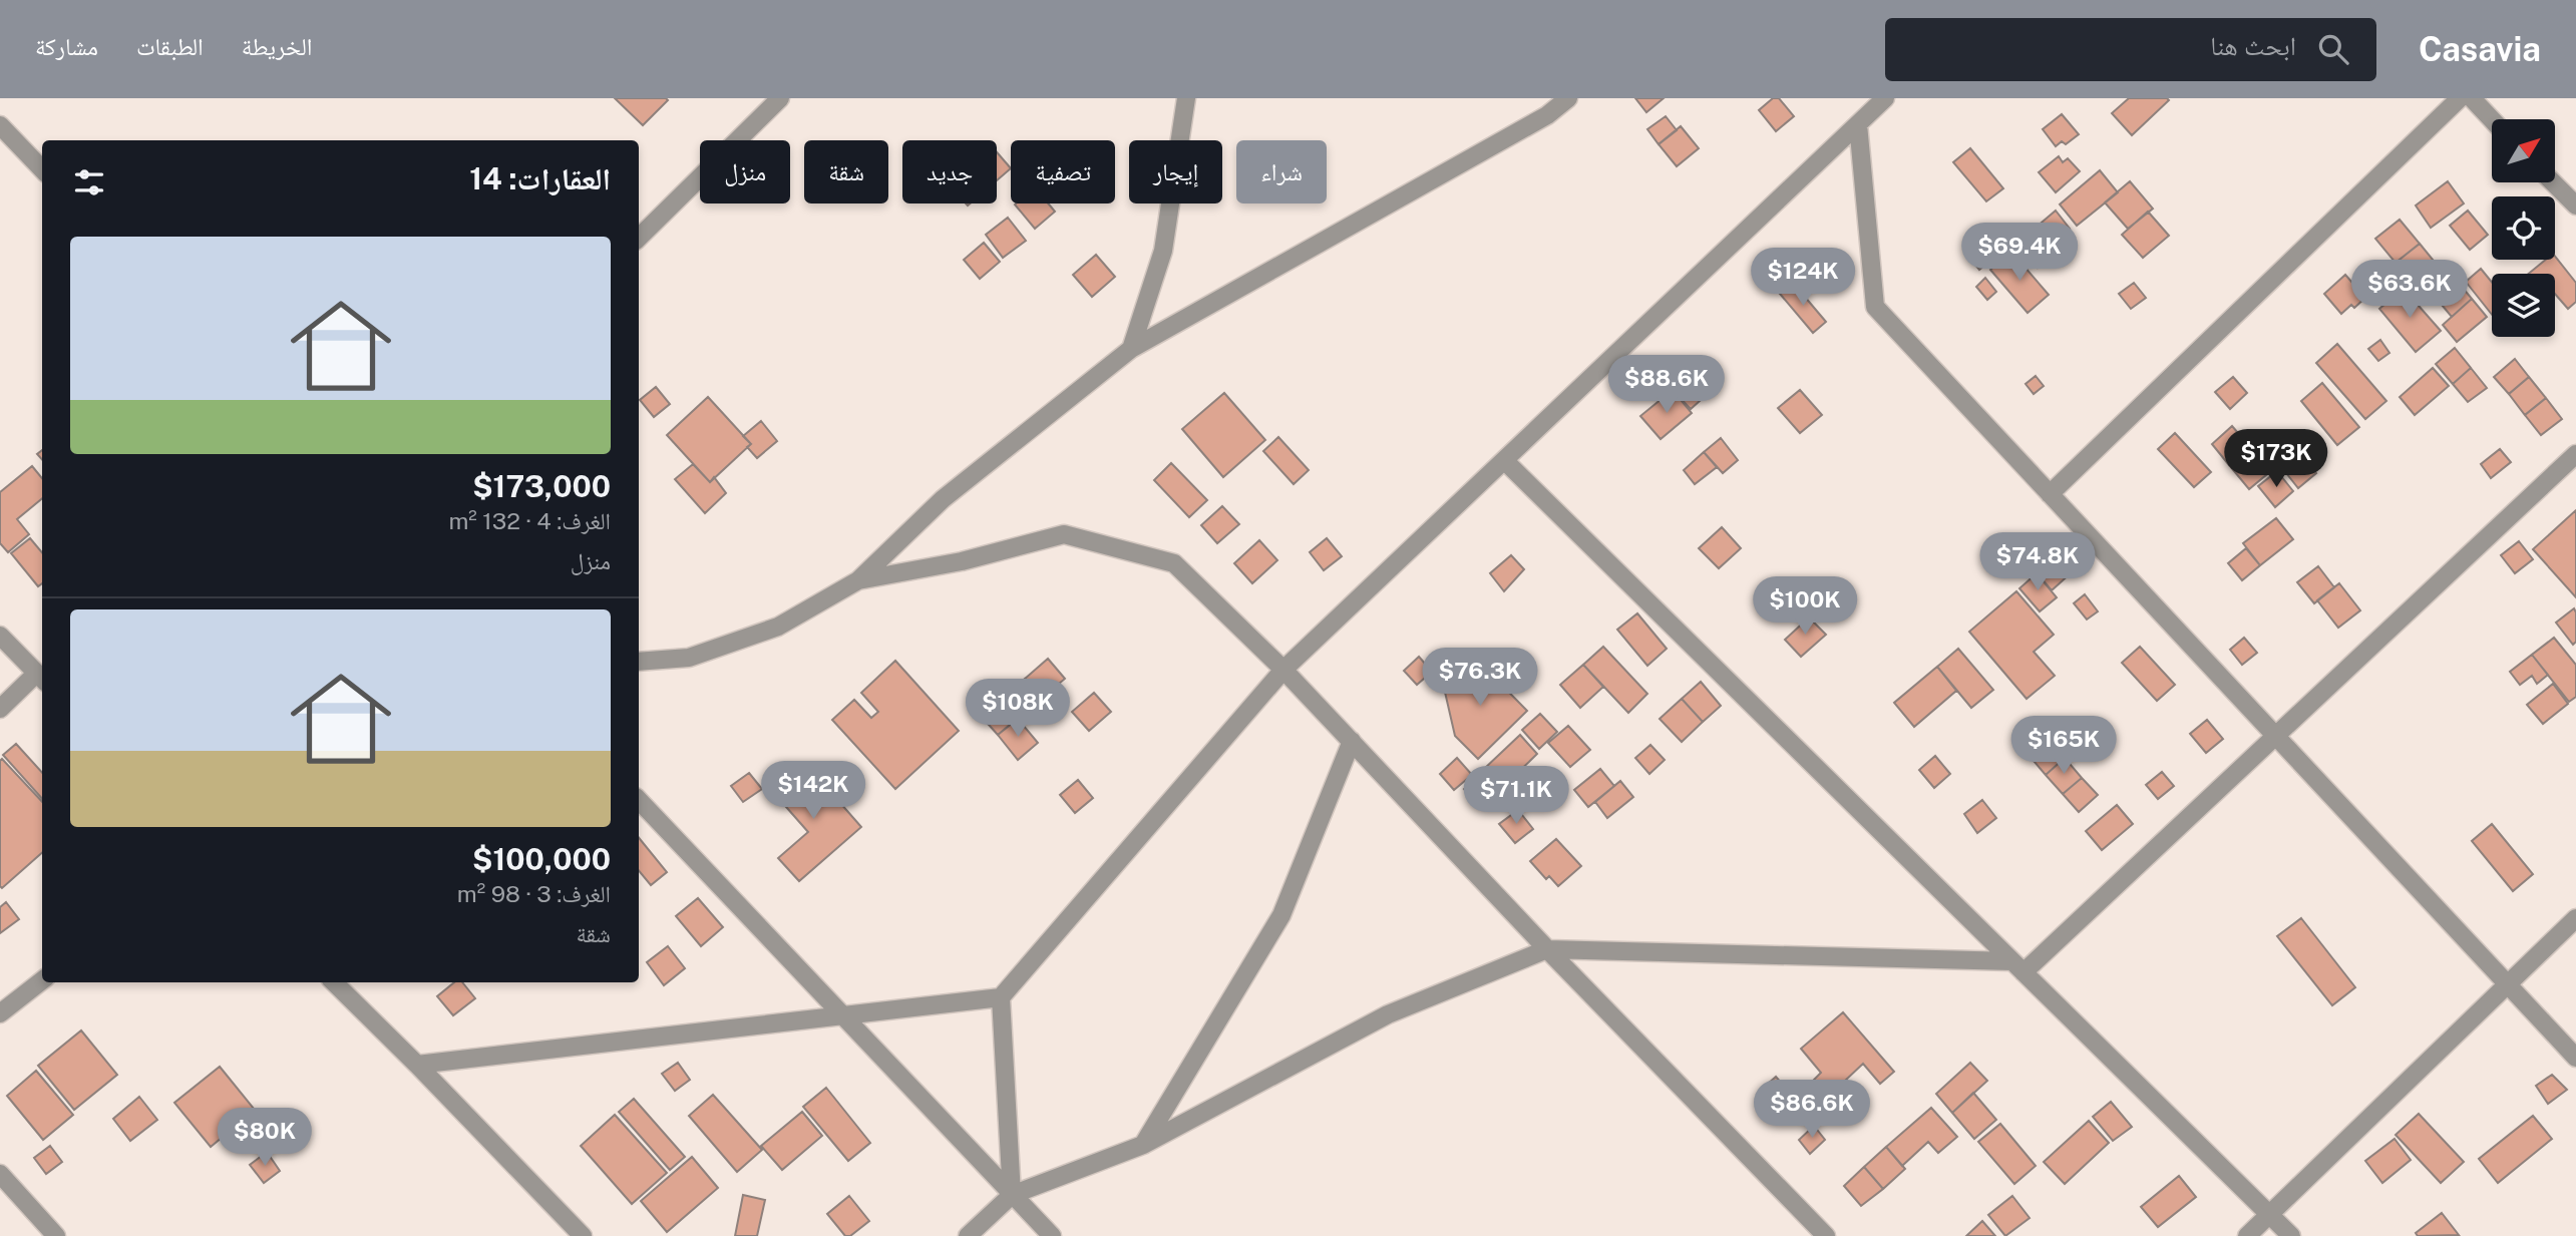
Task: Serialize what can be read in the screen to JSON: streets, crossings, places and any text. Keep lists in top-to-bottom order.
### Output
{
  "north": "top right",
  "page": {
    "header": "Casavia",
    "search": "ابحث هنا",
    "nav": ["الخريطة", "الطبقات", "مشاركة"],
    "chip": [
      "شراء",
      "إيجار",
      "تصفية",
      "جديد",
      "شقة",
      "منزل"
    ],
    "heading": "العقارات: 14",
    "price": [
      "$69.4K",
      "$124K",
      "$63.6K",
      "$88.6K",
      "$173K",
      "$74.8K",
      "$100K",
      "$76.3K",
      "$108K",
      "$165K",
      "$142K",
      "$71.1K",
      "$86.6K",
      "$80K"
    ],
    "list": [
      {
        "name": "$173,000",
        "note": "الغرف: 4 · 132 m² · منزل"
      },
      {
        "name": "$100,000",
        "note": "الغرف: 3 · 98 m² · شقة"
      }
    ]
  }
}
